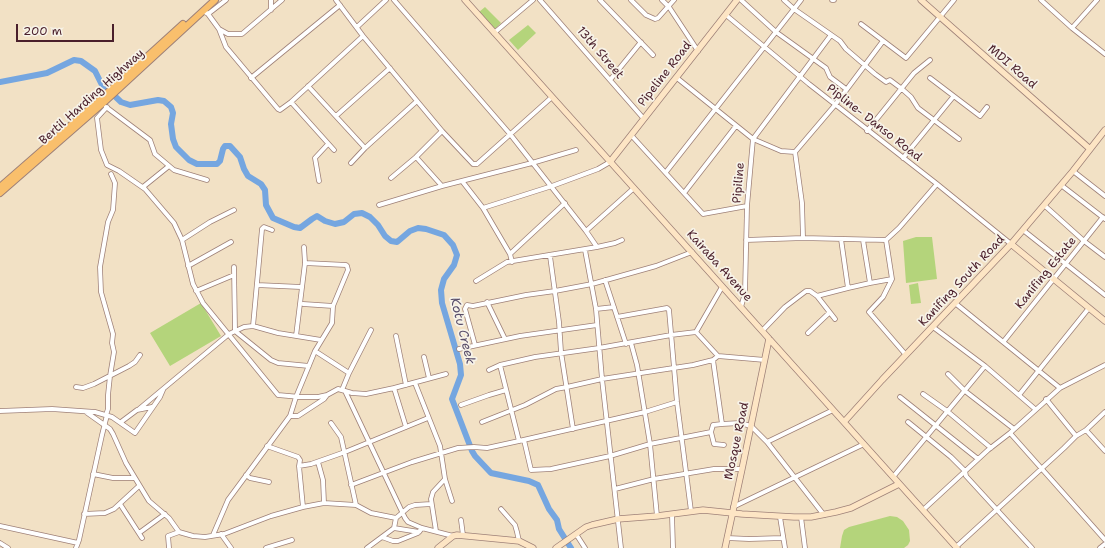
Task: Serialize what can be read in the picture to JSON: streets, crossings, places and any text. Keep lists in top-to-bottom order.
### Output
{
  "streets": {
    "main road": ["Bertil Harding Highway"],
    "street": [
      "13th Street",
      "MDI Road",
      "Pipeline Road",
      "Pipline- Danso Road",
      "Pipiline",
      "Kairaba Avenue",
      "Kanifing Estate",
      "Kanifing South Road",
      "Mosque Road"
    ]
  },
  "crossings": [
    ["13th Street", "Pipeline Road"],
    ["MDI Road", "Kanifing South Road"],
    ["Pipeline Road", "Pipline- Danso Road"],
    ["Pipeline Road", "Kairaba Avenue"],
    ["Pipline- Danso Road", "Kanifing South Road"],
    ["Pipiline", "Kairaba Avenue"],
    ["Kairaba Avenue", "Kanifing South Road"],
    ["Kairaba Avenue", "Mosque Road"]
  ],
  "water": ["Kotu Creek"],
  "scale_bar": "200 m"
}
